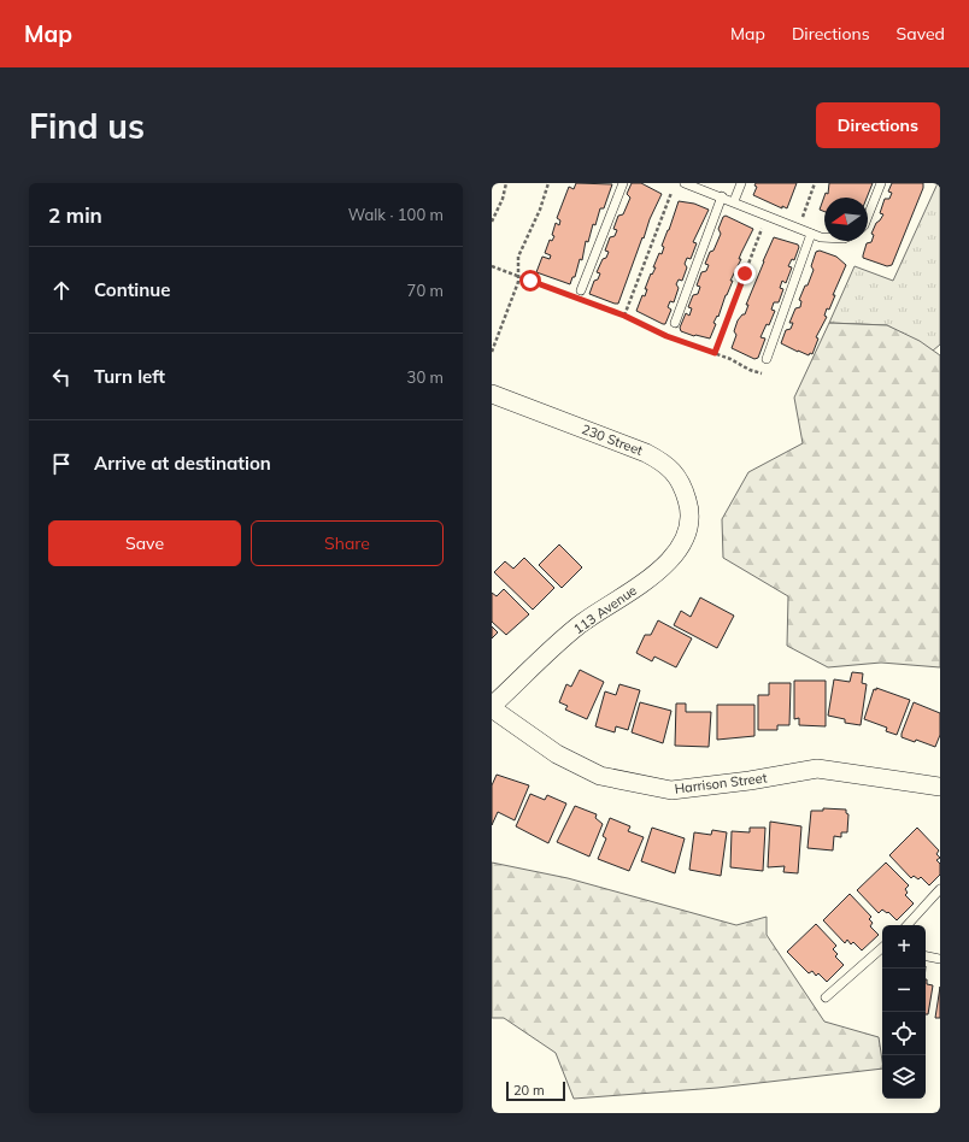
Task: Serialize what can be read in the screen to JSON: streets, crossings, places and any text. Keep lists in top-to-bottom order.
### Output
{
  "streets": {
    "street": ["230 Street", "113 Avenue", "Harrison Street"]
  },
  "crossings": [
    ["230 Street", "113 Avenue"],
    ["113 Avenue", "Harrison Street"]
  ],
  "scale_bar": "20 m",
  "north": "left",
  "page": {
    "header": "Map",
    "nav": ["Map", "Directions", "Saved"],
    "buttons": [
      "Directions",
      ["Save", "Share"]
    ],
    "title": "Find us",
    "heading": ["2 min", "Walk · 100 m"],
    "list": [
      ["Continue", "70 m"],
      ["Turn left", "30 m"],
      "Arrive at destination"
    ],
    "map_buttons": ["+", "−"],
    "scale": "20 m"
  }
}
